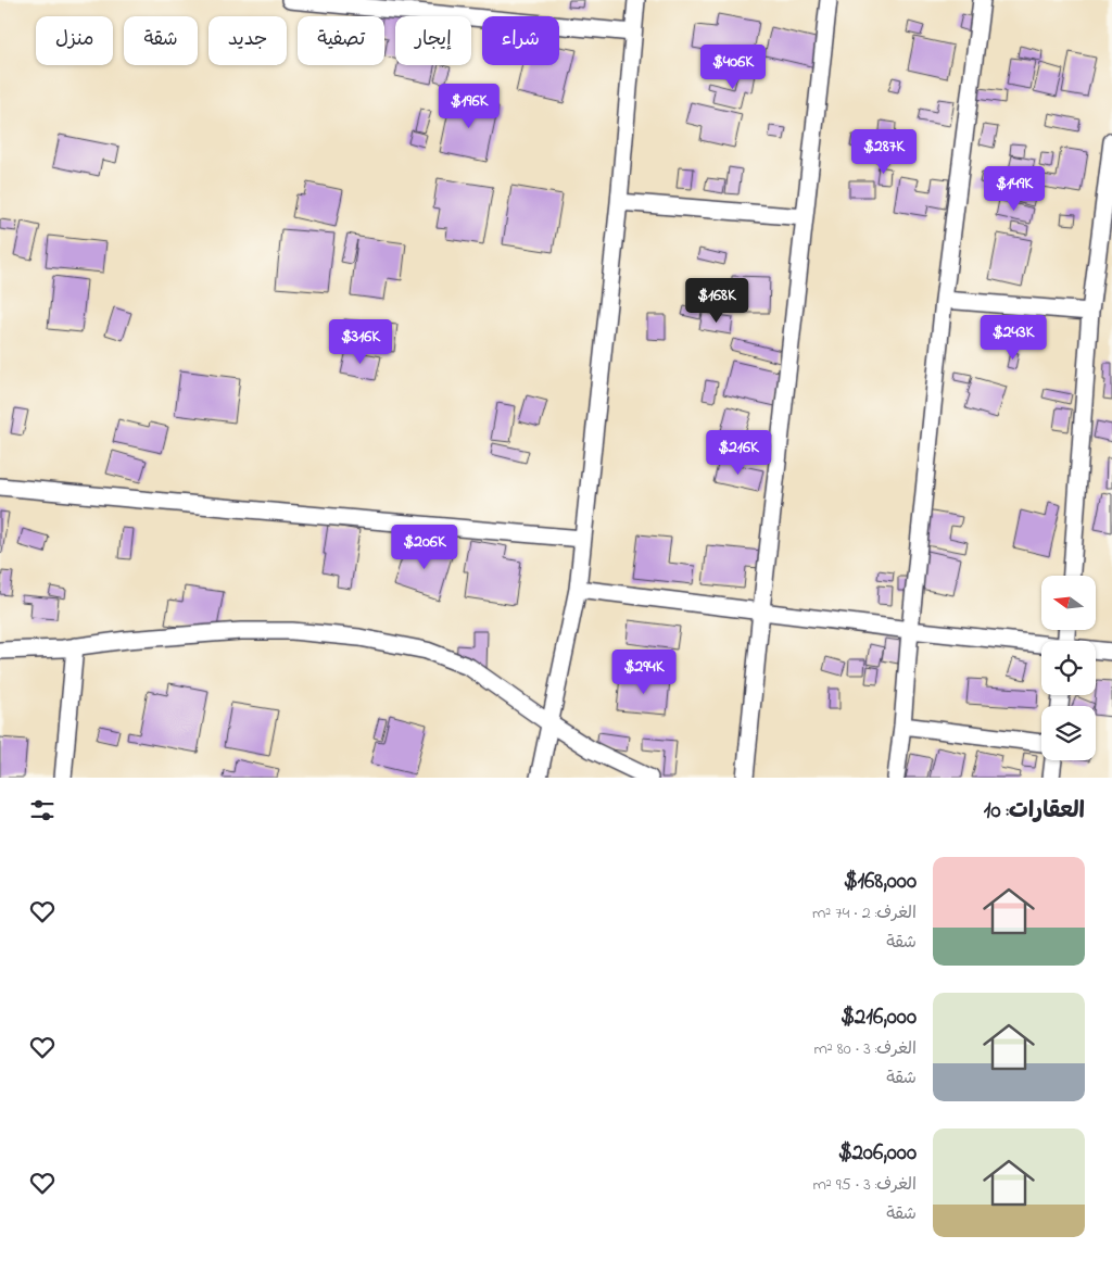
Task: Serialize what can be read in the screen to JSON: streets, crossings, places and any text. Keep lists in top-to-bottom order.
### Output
{
  "north": "left",
  "page": {
    "chip": [
      "شراء",
      "إيجار",
      "تصفية",
      "جديد",
      "شقة",
      "منزل"
    ],
    "price": [
      "$406K",
      "$196K",
      "$287K",
      "$149K",
      "$168K",
      "$243K",
      "$316K",
      "$216K",
      "$206K",
      "$294K"
    ],
    "heading": "العقارات: 10",
    "list": [
      {
        "name": "$168,000",
        "note": "الغرف: 2 · 74 m² · شقة"
      },
      {
        "name": "$216,000",
        "note": "الغرف: 3 · 80 m² · شقة"
      },
      {
        "name": "$206,000",
        "note": "الغرف: 3 · 95 m² · شقة"
      }
    ]
  }
}
